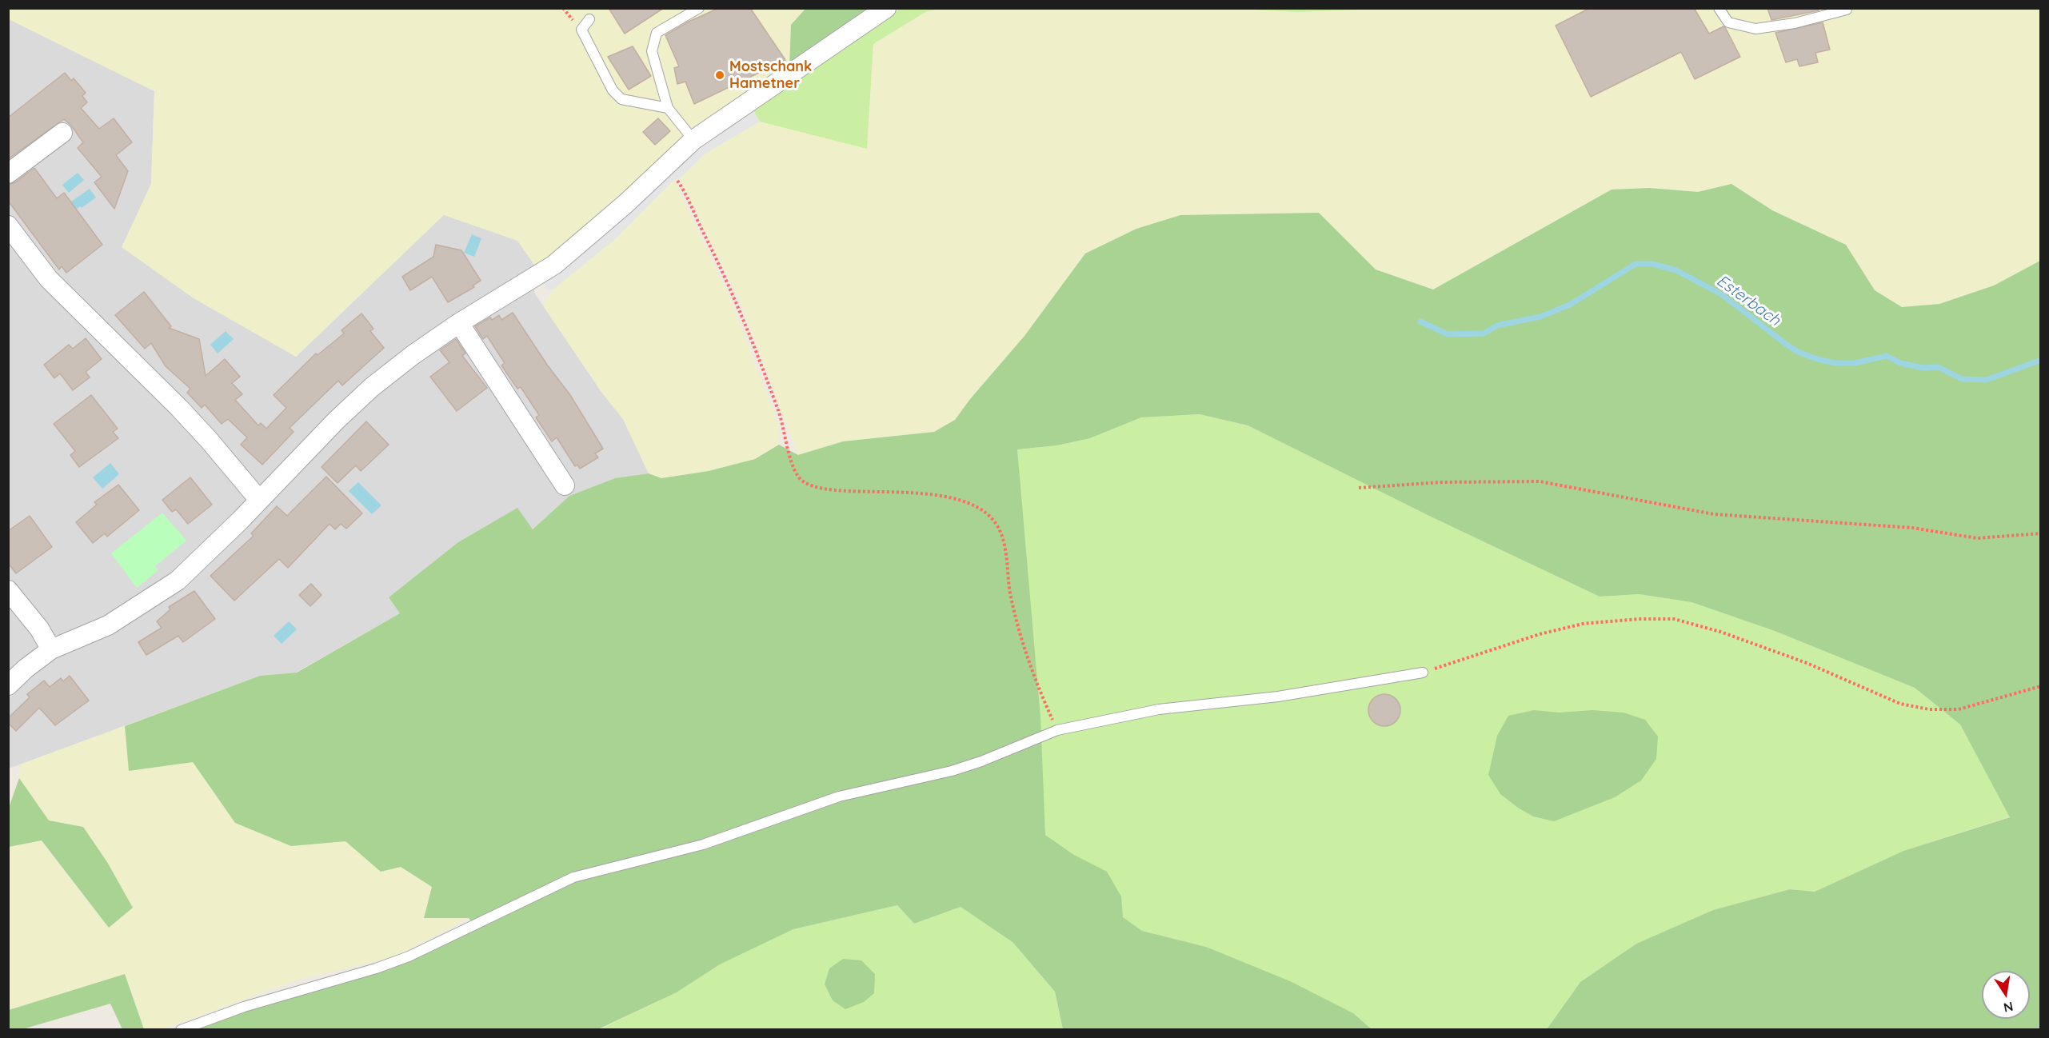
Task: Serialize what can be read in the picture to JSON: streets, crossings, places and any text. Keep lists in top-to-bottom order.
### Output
{
  "water": ["Esterbach"],
  "places": ["Mostschank Hametner"],
  "north": "bottom"
}
